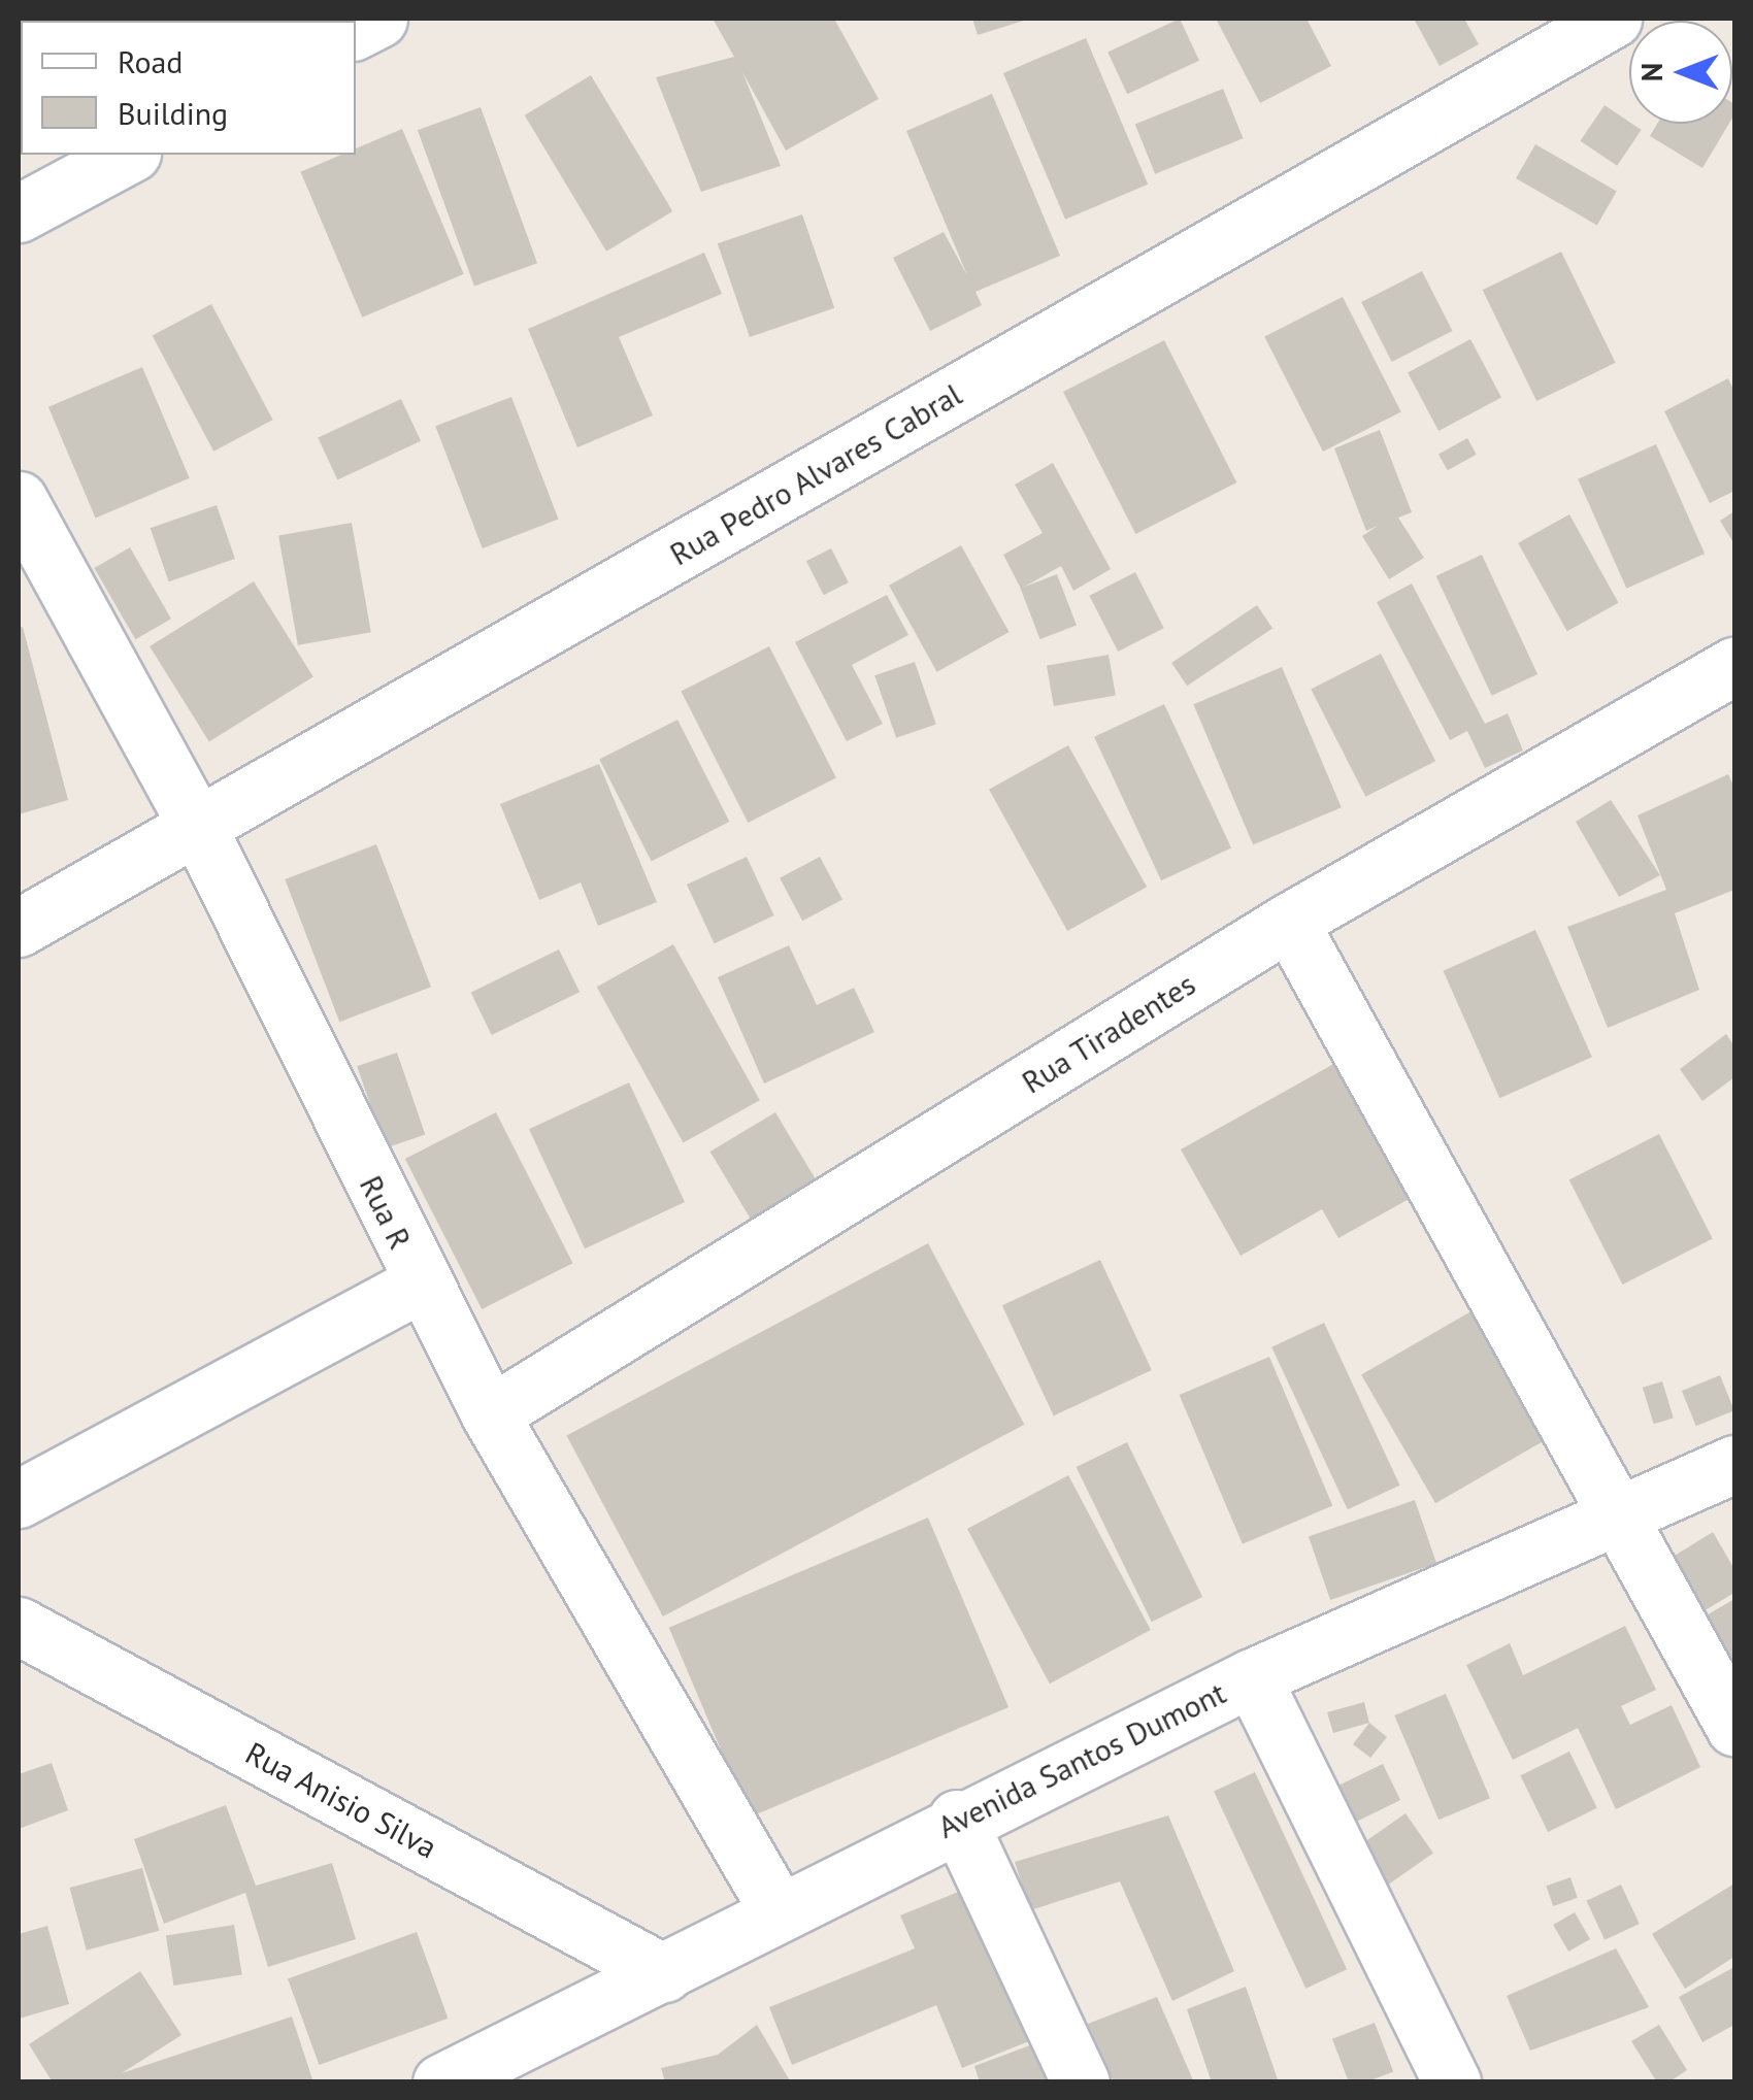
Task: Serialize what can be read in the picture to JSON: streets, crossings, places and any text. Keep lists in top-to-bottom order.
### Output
{
  "streets": {
    "street": [
      "Rua Pedro Alvares Cabral",
      "Rua Tiradentes",
      "Rua R",
      "Avenida Santos Dumont",
      "Rua Anisio Silva"
    ]
  },
  "crossings": [
    ["Rua Pedro Alvares Cabral", "Rua R"],
    ["Rua Tiradentes", "Rua R"],
    ["Rua R", "Avenida Santos Dumont"],
    ["Avenida Santos Dumont", "Rua Anisio Silva"]
  ],
  "legend": ["Road", "Building"],
  "north": "left"
}
